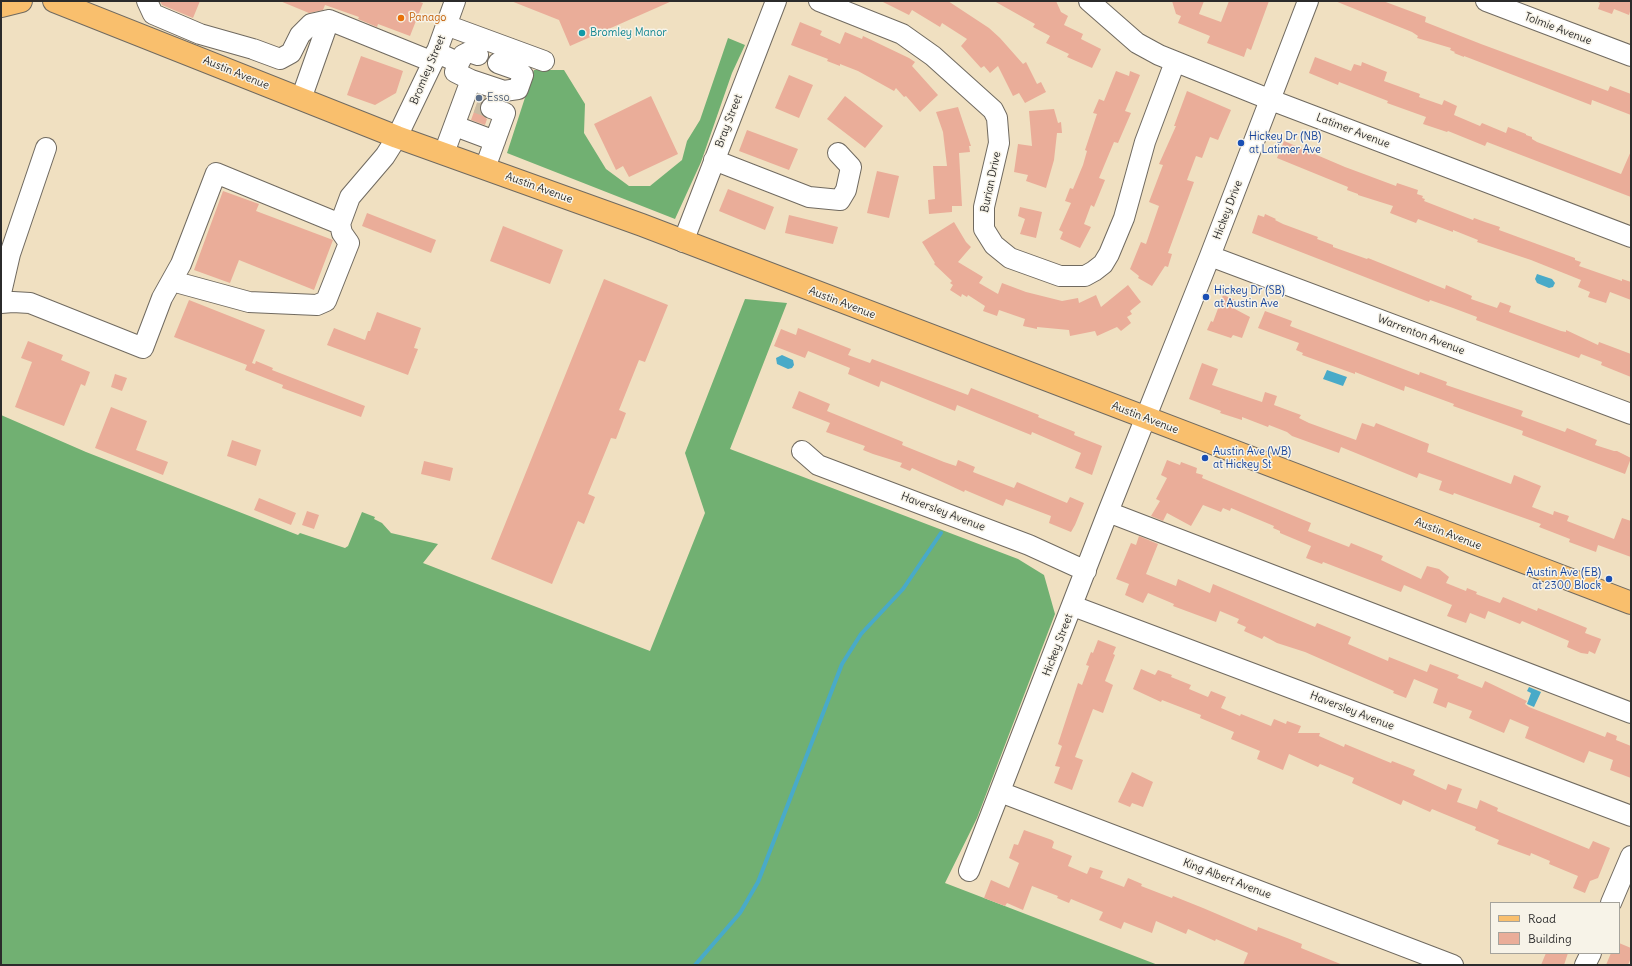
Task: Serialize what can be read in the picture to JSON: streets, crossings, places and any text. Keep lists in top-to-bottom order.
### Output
{
  "streets": {
    "main road": ["Austin Avenue"],
    "street": [
      "Tolmie Avenue",
      "Bromley Street",
      "Bray Street",
      "Latimer Avenue",
      "Burian Drive",
      "Hickey Drive",
      "Warrenton Avenue",
      "Haversley Avenue",
      "Hickey Street",
      "King Albert Avenue"
    ]
  },
  "crossings": [
    ["Bromley Street", "Austin Avenue"],
    ["Austin Avenue", "Bray Street"],
    ["Austin Avenue", "Hickey Drive"],
    ["Austin Avenue", "Hickey Street"],
    ["Latimer Avenue", "Burian Drive"],
    ["Latimer Avenue", "Hickey Drive"],
    ["Hickey Drive", "Warrenton Avenue"],
    ["Hickey Drive", "Hickey Street"],
    ["Haversley Avenue", "Hickey Street"],
    ["Hickey Street", "King Albert Avenue"]
  ],
  "places": [
    "Panago",
    "Bromley Manor",
    "Esso",
    "Hickey Dr (NB) at Latimer Ave",
    "Hickey Dr (SB) at Austin Ave",
    "Austin Ave (WB) at Hickey St",
    "Austin Ave (EB) at 2300 Block"
  ],
  "legend": ["Road", "Building"]
}
